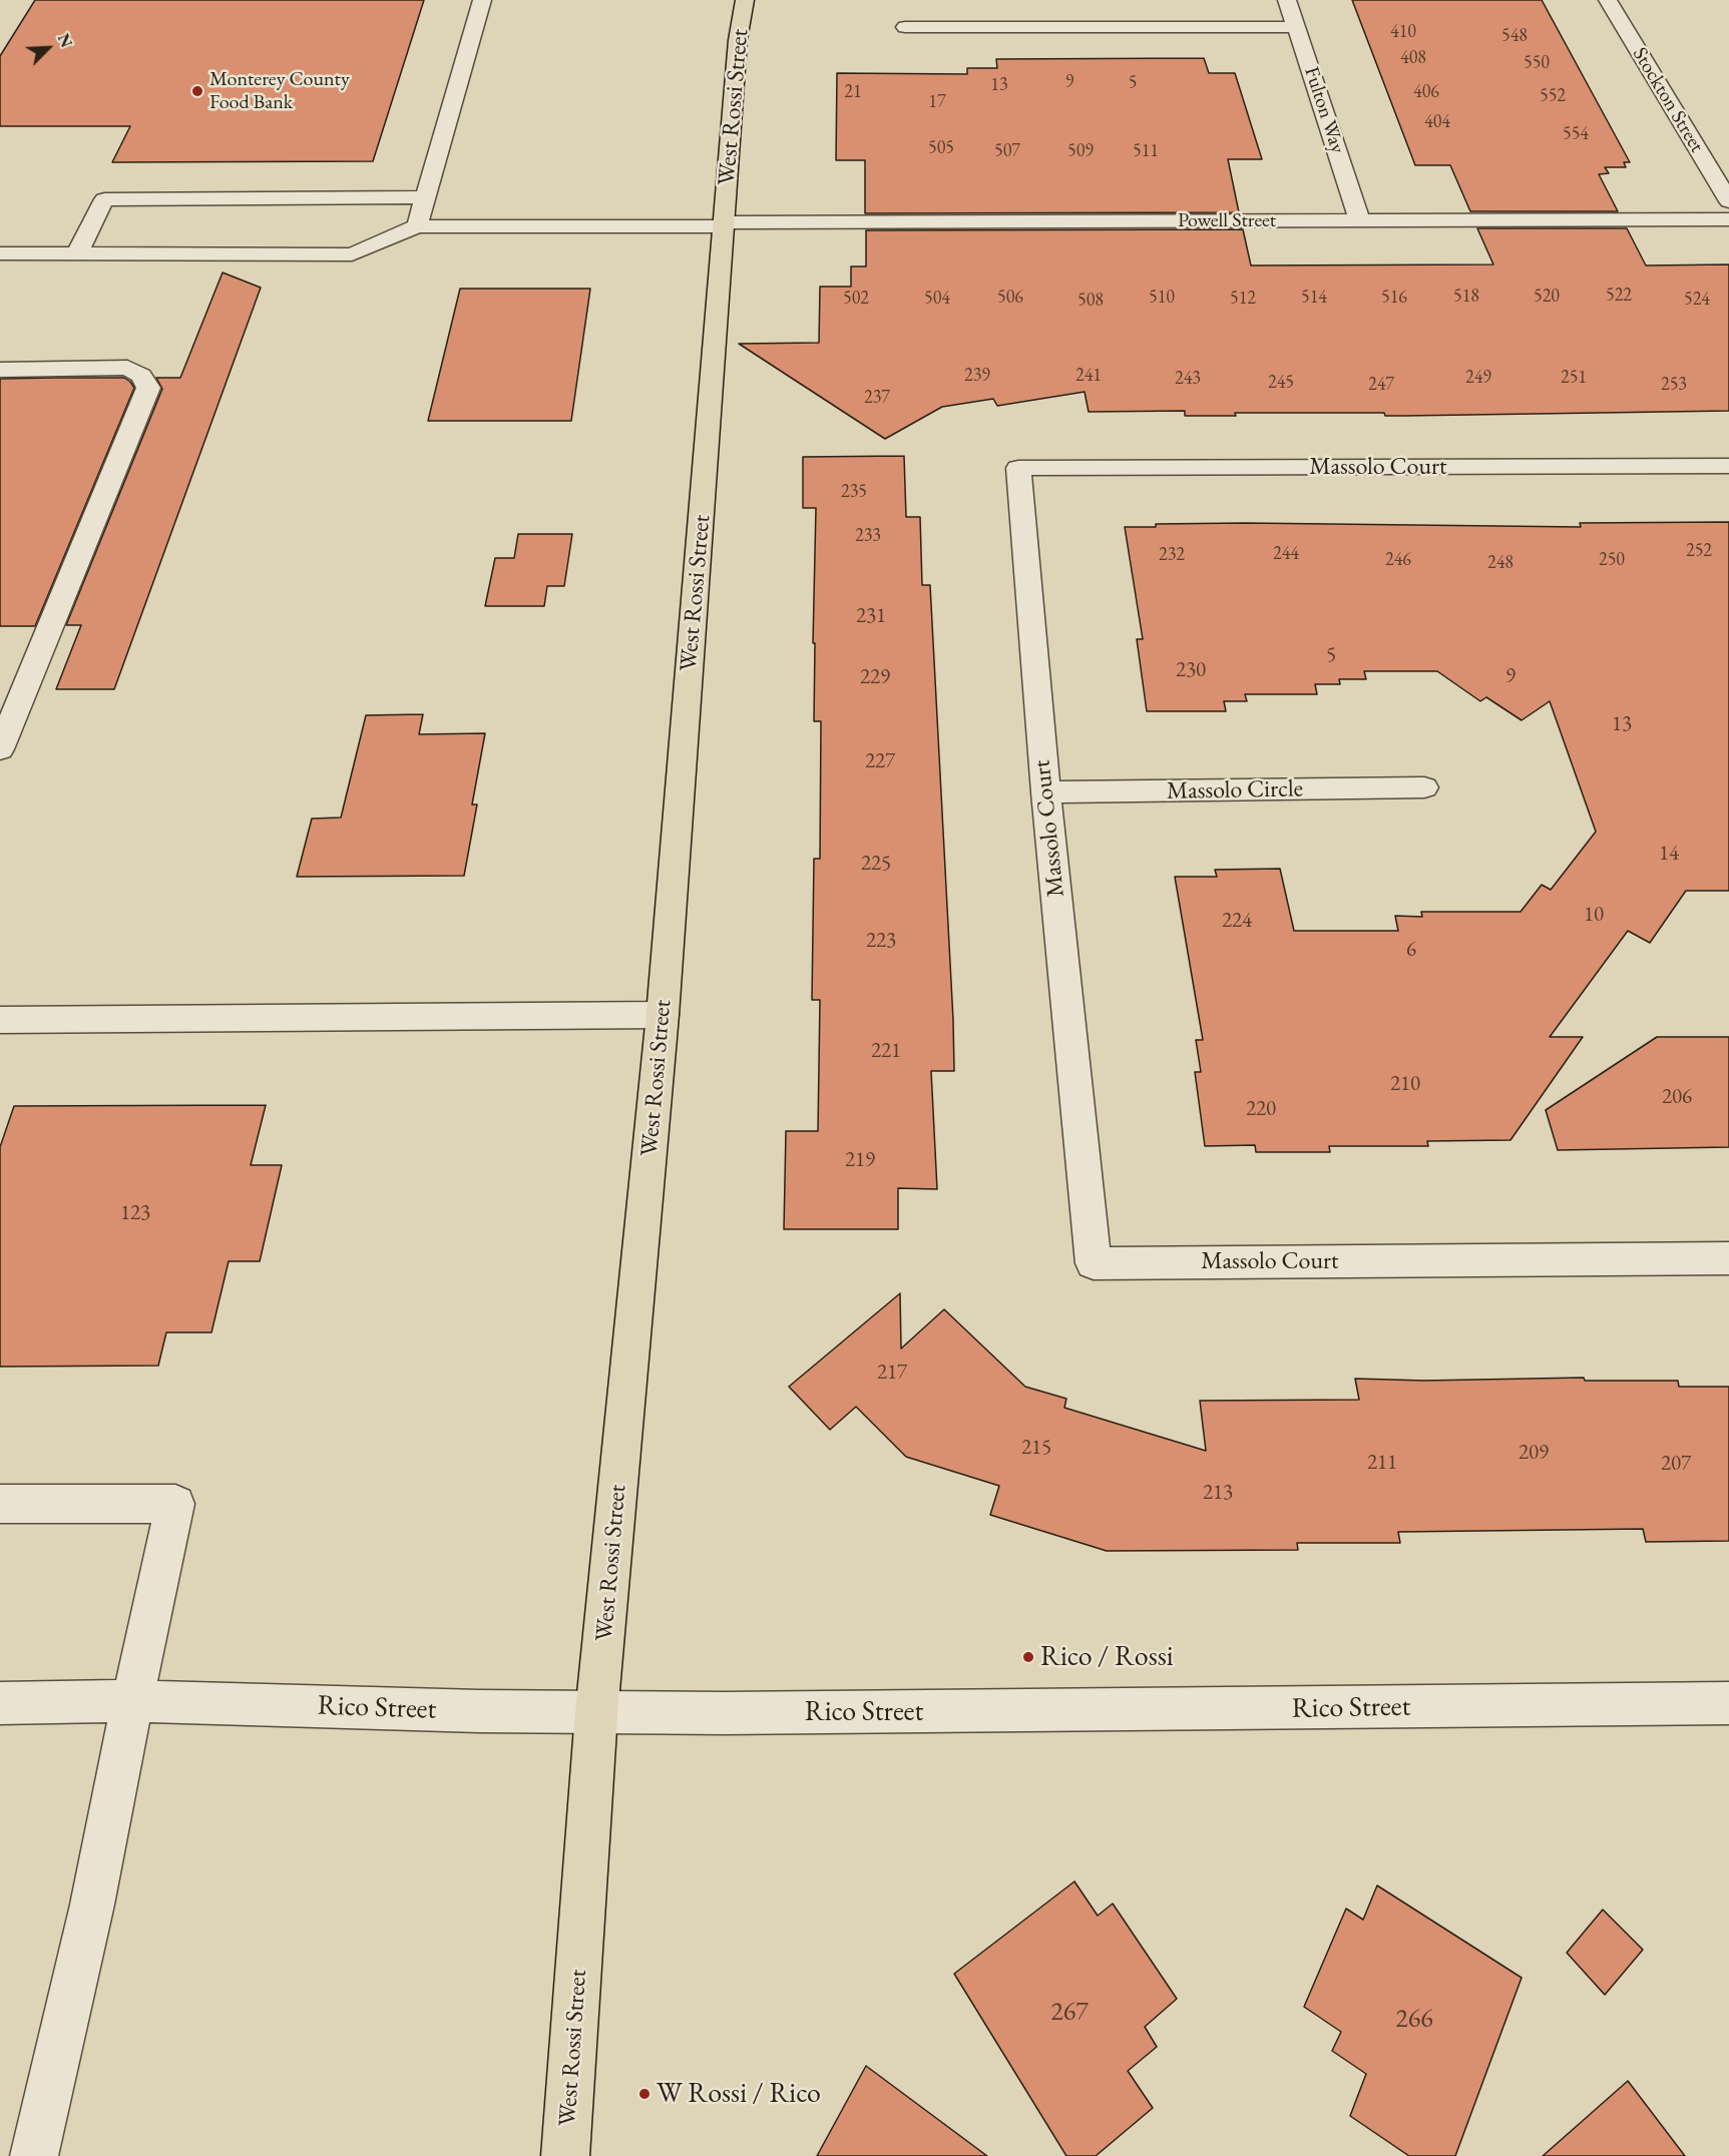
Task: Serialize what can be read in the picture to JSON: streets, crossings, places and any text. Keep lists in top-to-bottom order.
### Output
{
  "streets": {
    "main road": ["West Rossi Street"],
    "street": [
      "Stockton Street",
      "Fulton Way",
      "Powell Street",
      "Massolo Court",
      "Massolo Circle",
      "Rico Street"
    ]
  },
  "crossings": [
    ["West Rossi Street", "Powell Street"],
    ["West Rossi Street", "Rico Street"],
    ["Fulton Way", "Powell Street"],
    ["Massolo Court", "Massolo Circle"]
  ],
  "places": ["Monterey County Food Bank", "Rico / Rossi", "W Rossi / Rico"],
  "house_numbers": [
    "410",
    "548",
    "408",
    "550",
    "9",
    "5",
    "13",
    "21",
    "406",
    "552",
    "17",
    "404",
    "554",
    "505",
    "507",
    "509",
    "511",
    "522",
    "518",
    "520",
    "506",
    "510",
    "514",
    "516",
    "502",
    "504",
    "512",
    "524",
    "508",
    "239",
    "241",
    "249",
    "251",
    "243",
    "245",
    "247",
    "253",
    "237",
    "235",
    "233",
    "252",
    "244",
    "232",
    "246",
    "250",
    "248",
    "231",
    "5",
    "230",
    "9",
    "229",
    "13",
    "227",
    "14",
    "225",
    "10",
    "224",
    "223",
    "6",
    "221",
    "210",
    "206",
    "220",
    "219",
    "123",
    "217",
    "215",
    "209",
    "211",
    "207",
    "213",
    "267",
    "266"
  ],
  "north": "top right"
}
